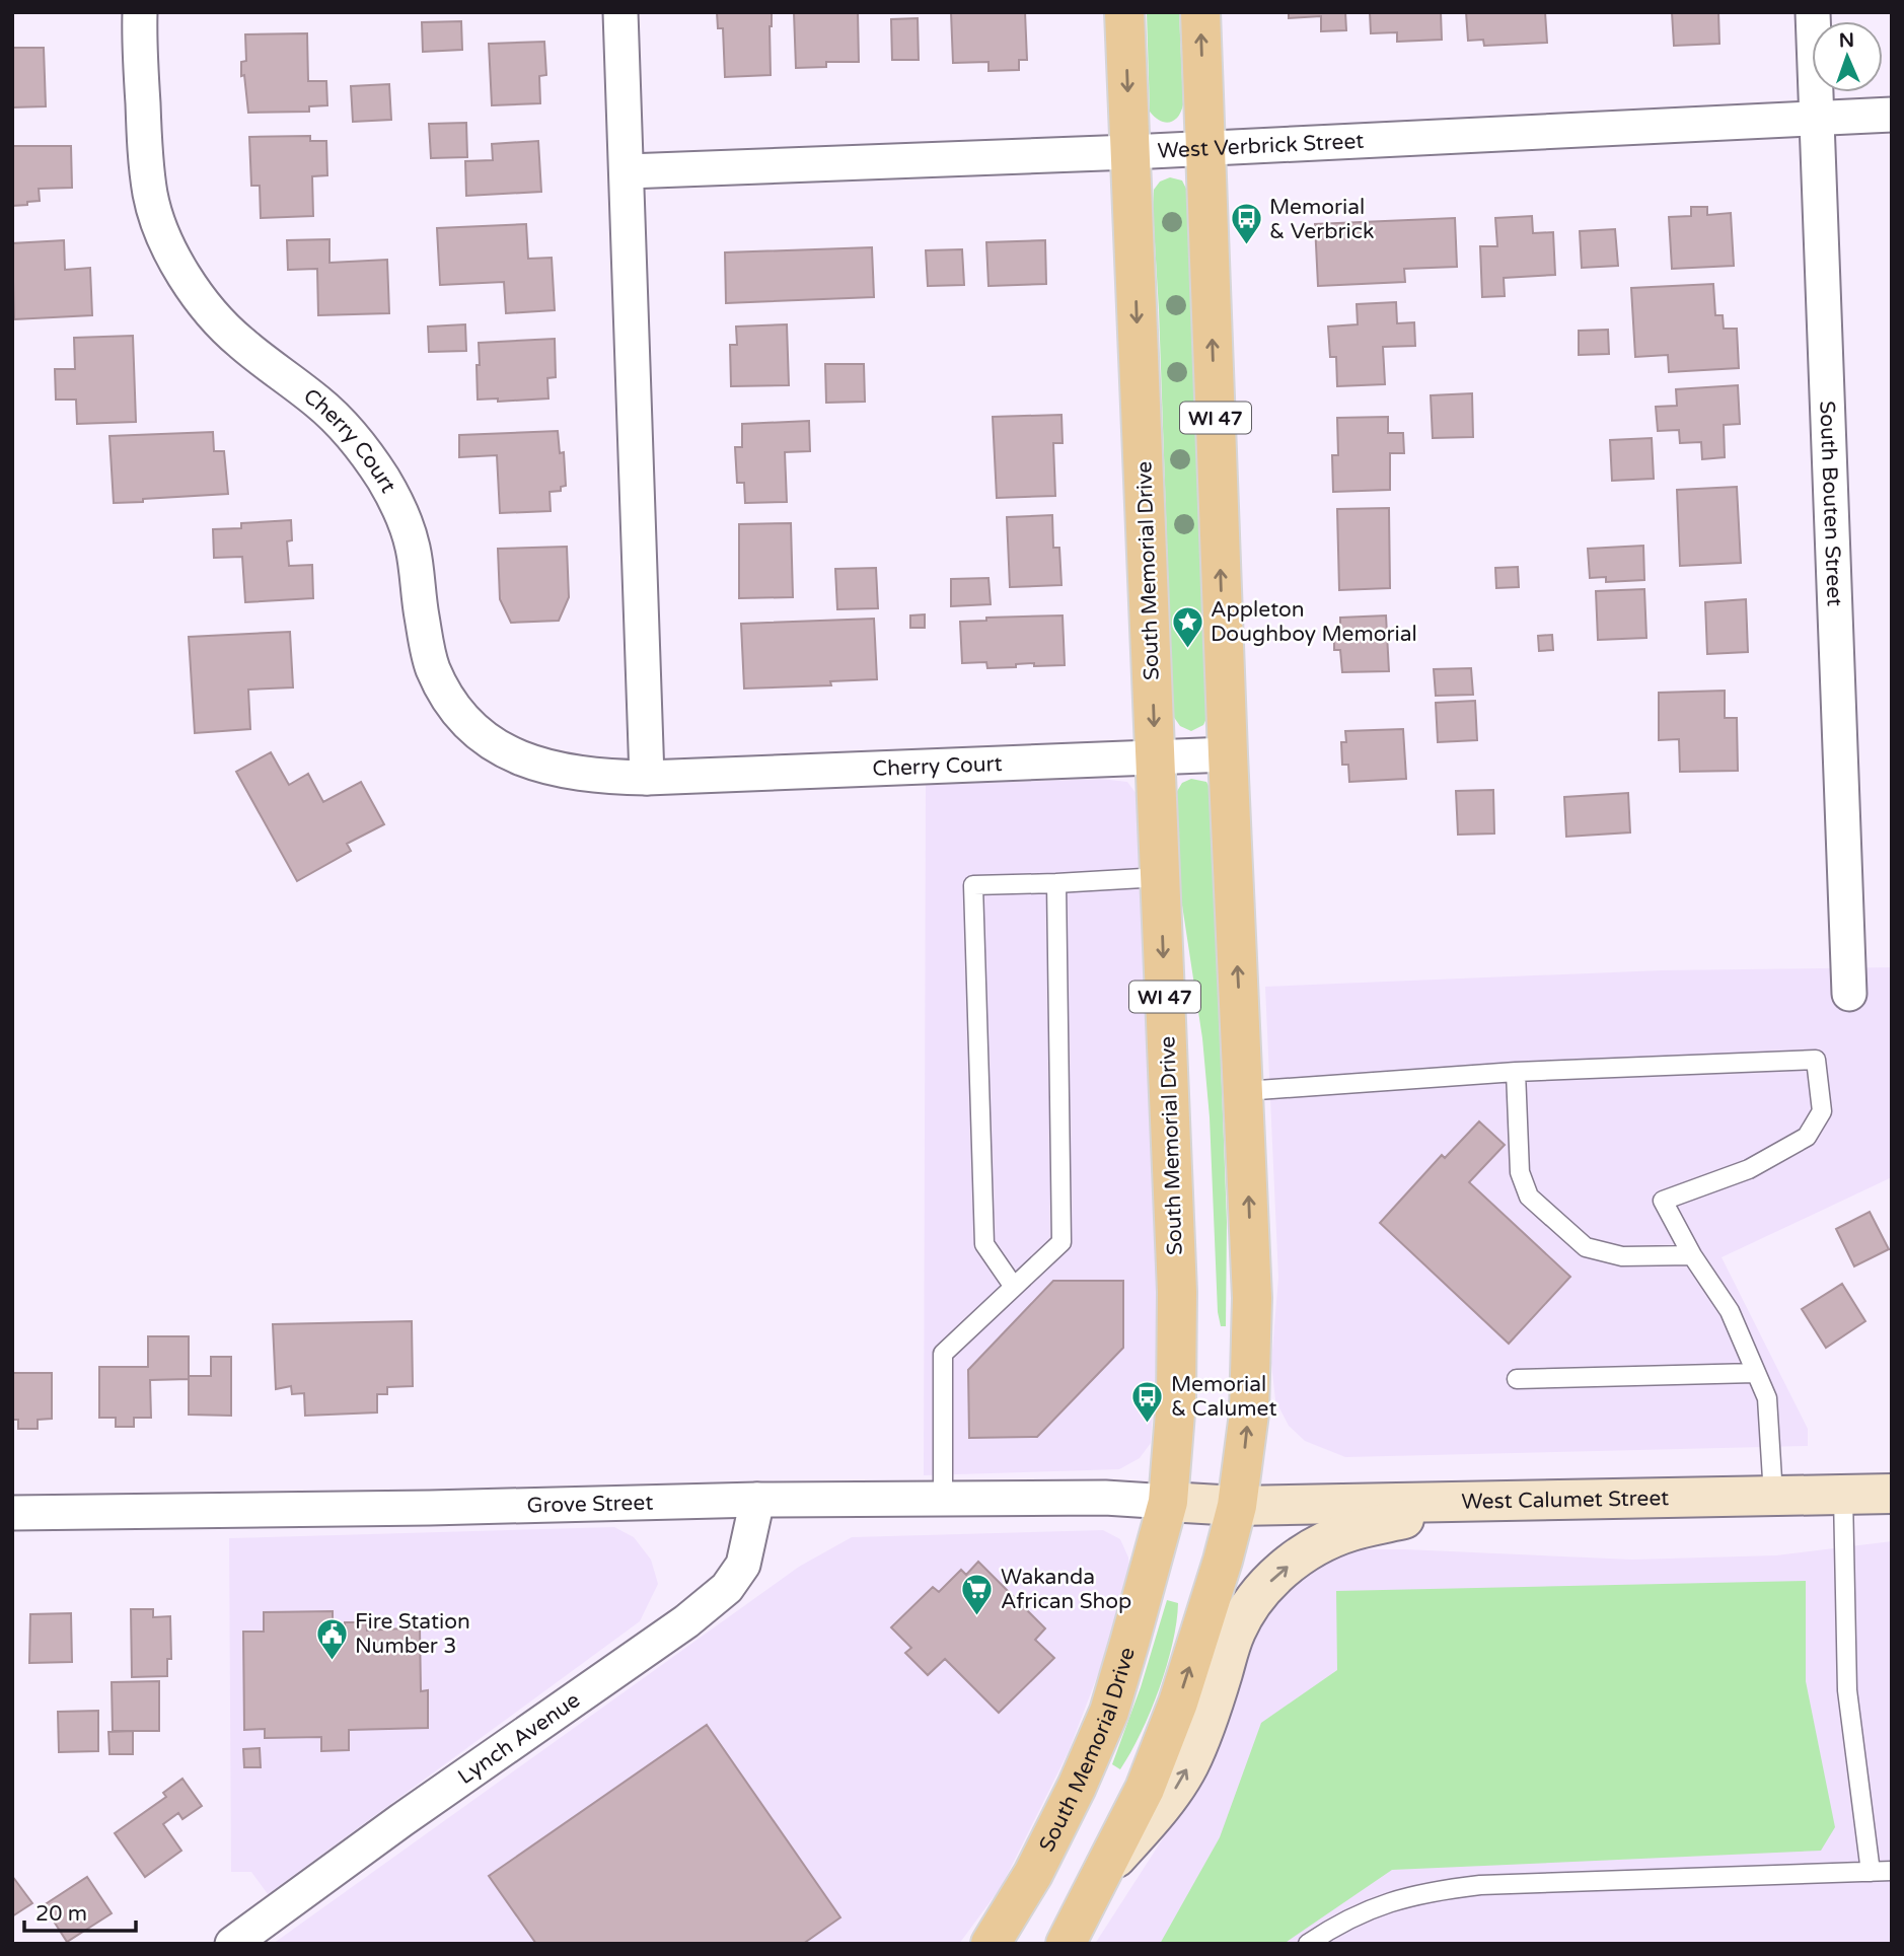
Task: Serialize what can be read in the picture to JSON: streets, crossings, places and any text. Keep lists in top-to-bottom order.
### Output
{
  "streets": {
    "main road": ["WI 47", "South Memorial Drive", "West Calumet Street"],
    "street": [
      "West Verbrick Street",
      "Cherry Court",
      "South Bouten Street",
      "Grove Street",
      "Lynch Avenue"
    ]
  },
  "crossings": [
    ["West Verbrick Street", "WI 47"],
    ["West Verbrick Street", "South Bouten Street"],
    ["West Verbrick Street", "South Memorial Drive"],
    ["WI 47", "Cherry Court"],
    ["Cherry Court", "South Memorial Drive"],
    ["South Memorial Drive", "West Calumet Street"],
    ["South Memorial Drive", "Grove Street"],
    ["West Calumet Street", "Grove Street"],
    ["Grove Street", "Lynch Avenue"]
  ],
  "places": {
    "bus stop": ["Memorial & Verbrick", "Memorial & Calumet"],
    "place": ["Appleton Doughboy Memorial"],
    "supermarket": ["Wakanda African Shop"],
    "public building": ["Fire Station Number 3"]
  },
  "scale_bar": "20 m",
  "north": "top"
}
